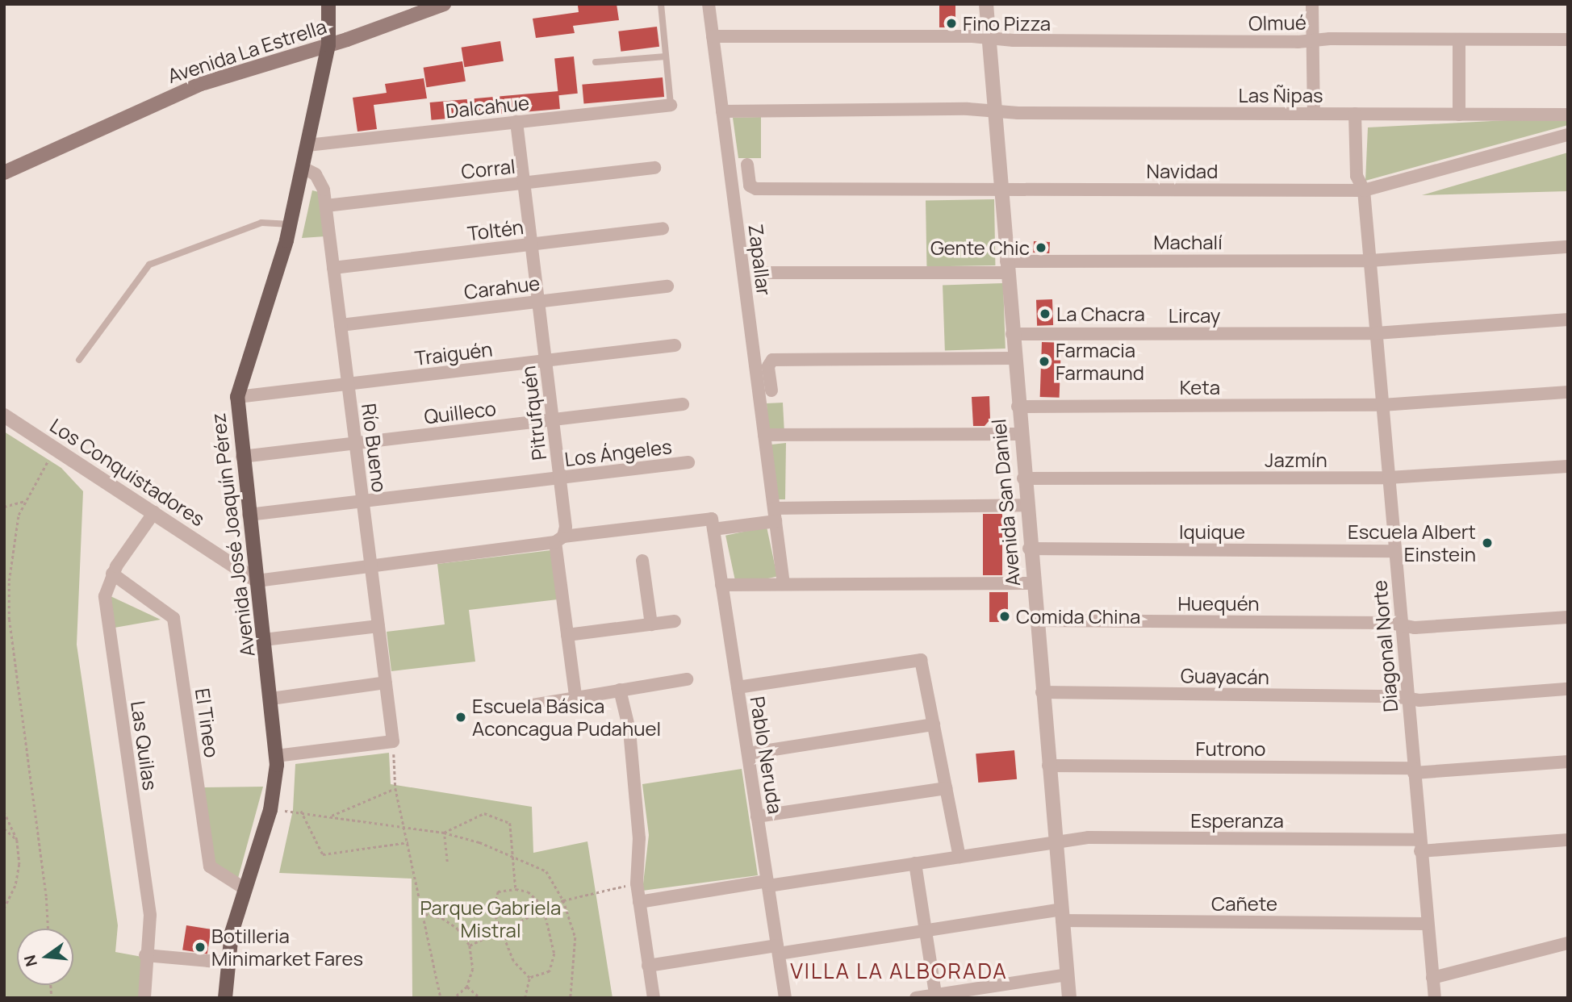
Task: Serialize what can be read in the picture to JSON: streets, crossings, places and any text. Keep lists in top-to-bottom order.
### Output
{
  "streets": {
    "main road": ["Avenida La Estrella", "Avenida José Joaquín Pérez"],
    "street": [
      "Olmué",
      "Las Ñipas",
      "Dalcahue",
      "Corral",
      "Navidad",
      "Toltén",
      "Machalí",
      "Zapallar",
      "Carahue",
      "Lircay",
      "Traiguén",
      "Keta",
      "Quilleco",
      "Pitrufquén",
      "Río Bueno",
      "Los Ángeles",
      "Jazmín",
      "Los Conquistadores",
      "Avenida San Daniel",
      "Iquique",
      "Huequén",
      "Diagonal Norte",
      "Guayacán",
      "El Tineo",
      "Las Quilas",
      "Futrono",
      "Pablo Neruda",
      "Esperanza",
      "Cañete"
    ]
  },
  "crossings": [
    ["Olmué", "Zapallar"],
    ["Olmué", "Avenida San Daniel"],
    ["Avenida La Estrella", "Avenida José Joaquín Pérez"],
    ["Las Ñipas", "Zapallar"],
    ["Las Ñipas", "Avenida San Daniel"],
    ["Las Ñipas", "Diagonal Norte"],
    ["Dalcahue", "Pitrufquén"],
    ["Dalcahue", "Avenida José Joaquín Pérez"],
    ["Corral", "Pitrufquén"],
    ["Corral", "Río Bueno"],
    ["Navidad", "Avenida San Daniel"],
    ["Navidad", "Diagonal Norte"],
    ["Toltén", "Pitrufquén"],
    ["Toltén", "Río Bueno"],
    ["Machalí", "Avenida San Daniel"],
    ["Machalí", "Diagonal Norte"],
    ["Carahue", "Pitrufquén"],
    ["Carahue", "Río Bueno"],
    ["Lircay", "Avenida San Daniel"],
    ["Lircay", "Diagonal Norte"],
    ["Traiguén", "Pitrufquén"],
    ["Traiguén", "Río Bueno"],
    ["Traiguén", "Avenida José Joaquín Pérez"],
    ["Keta", "Avenida San Daniel"],
    ["Keta", "Diagonal Norte"],
    ["Quilleco", "Pitrufquén"],
    ["Quilleco", "Río Bueno"],
    ["Quilleco", "Avenida José Joaquín Pérez"],
    ["Pitrufquén", "Los Ángeles"],
    ["Río Bueno", "Los Ángeles"],
    ["Río Bueno", "Avenida José Joaquín Pérez"],
    ["Los Ángeles", "Avenida José Joaquín Pérez"],
    ["Jazmín", "Avenida San Daniel"],
    ["Jazmín", "Diagonal Norte"],
    ["Los Conquistadores", "Avenida José Joaquín Pérez"],
    ["Los Conquistadores", "Las Quilas"],
    ["Avenida San Daniel", "Iquique"],
    ["Avenida San Daniel", "Huequén"],
    ["Avenida San Daniel", "Guayacán"],
    ["Avenida San Daniel", "Futrono"],
    ["Avenida San Daniel", "Esperanza"],
    ["Avenida San Daniel", "Cañete"],
    ["Iquique", "Diagonal Norte"],
    ["Avenida José Joaquín Pérez", "El Tineo"],
    ["Huequén", "Diagonal Norte"],
    ["Diagonal Norte", "Guayacán"],
    ["Diagonal Norte", "Futrono"],
    ["Diagonal Norte", "Esperanza"],
    ["Diagonal Norte", "Cañete"],
    ["El Tineo", "Las Quilas"],
    ["Pablo Neruda", "Esperanza"],
    ["Pablo Neruda", "Cañete"]
  ],
  "districts": ["VILLA LA ALBORADA"],
  "parks": ["Parque Gabriela Mistral"],
  "places": [
    "Fino Pizza",
    "Gente Chic",
    "La Chacra",
    "Farmacia Farmaund",
    "Escuela Albert Einstein",
    "Comida China",
    "Escuela Básica Aconcagua Pudahuel",
    "Botilleria Minimarket Fares"
  ],
  "north": "left"
}
